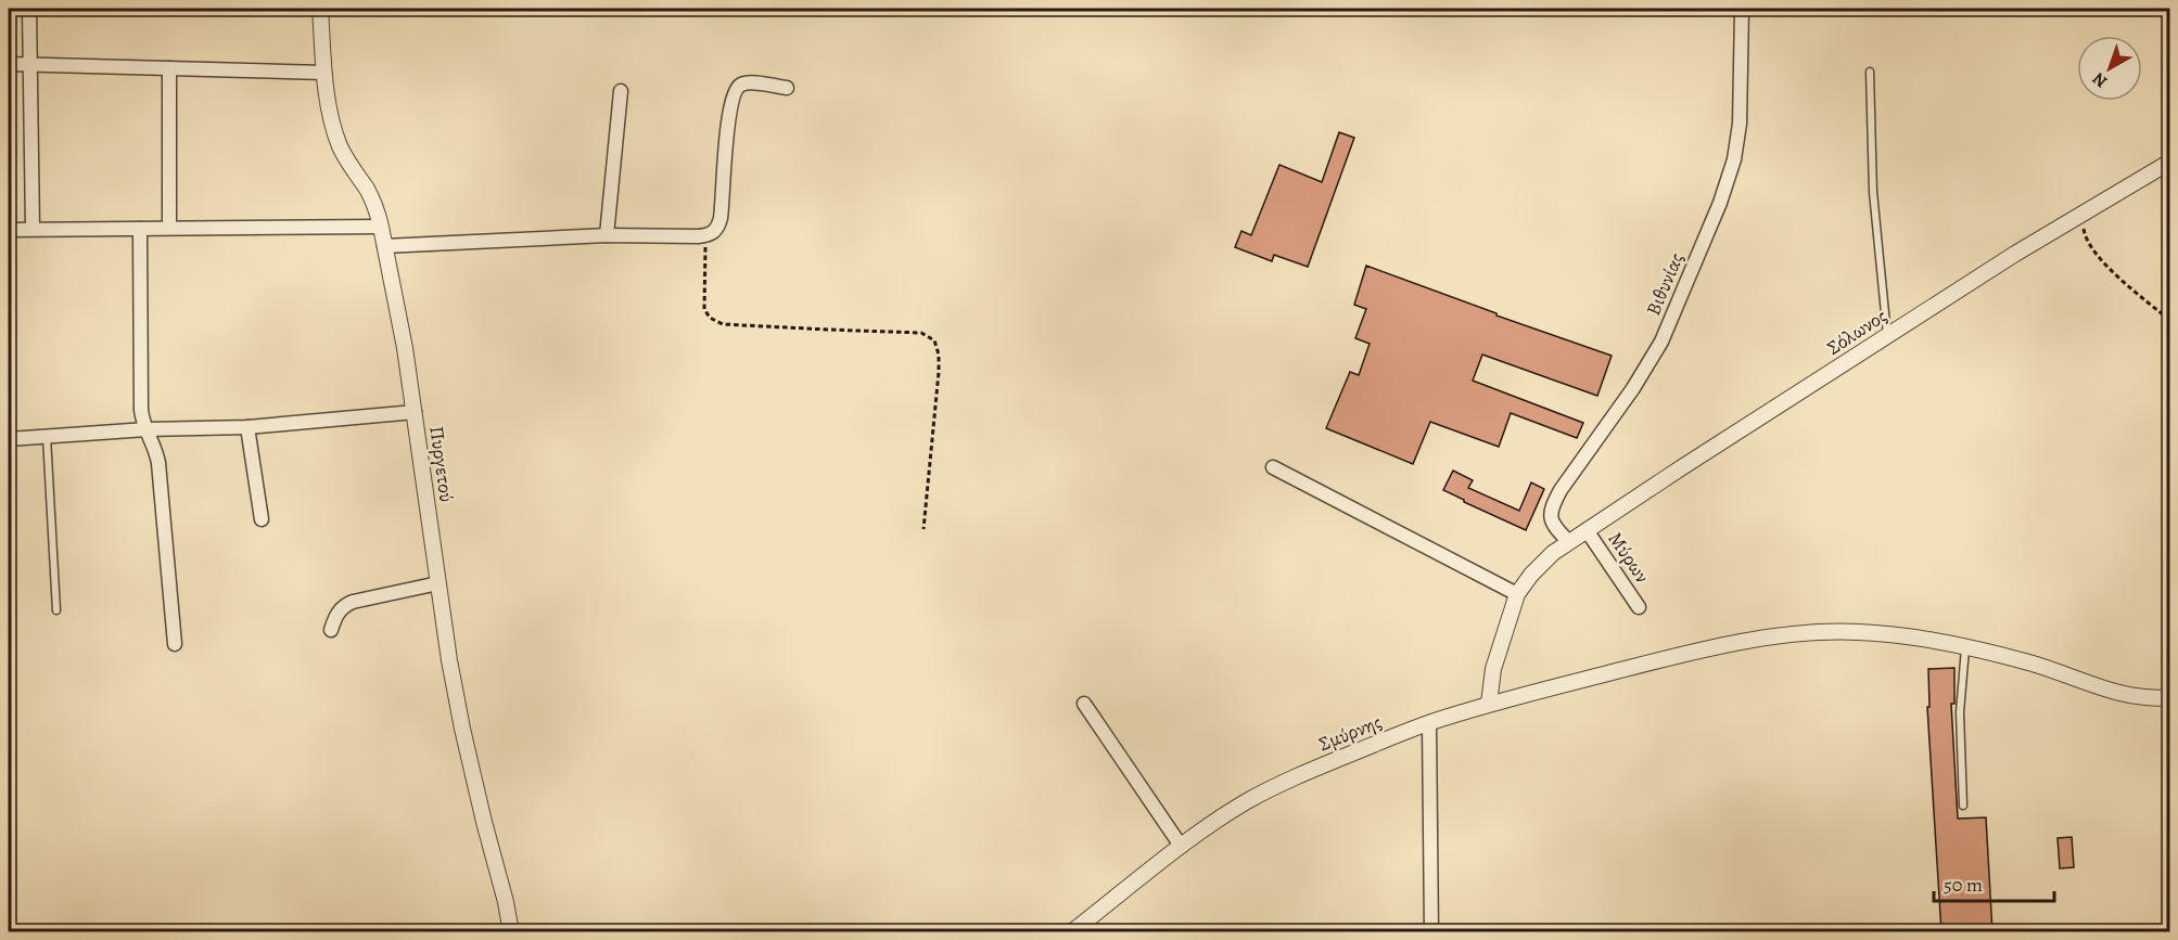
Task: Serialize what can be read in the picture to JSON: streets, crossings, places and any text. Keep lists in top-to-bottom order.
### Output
{
  "streets": {
    "street": [
      "Βιθυνίας",
      "Σόλωνος",
      "Πυργετού",
      "Μύρων",
      "Σμύρνης"
    ]
  },
  "crossings": [
    ["Βιθυνίας", "Σόλωνος"],
    ["Σόλωνος", "Μύρων"],
    ["Σόλωνος", "Σμύρνης"]
  ],
  "scale_bar": "50 m",
  "north": "bottom left"
}
